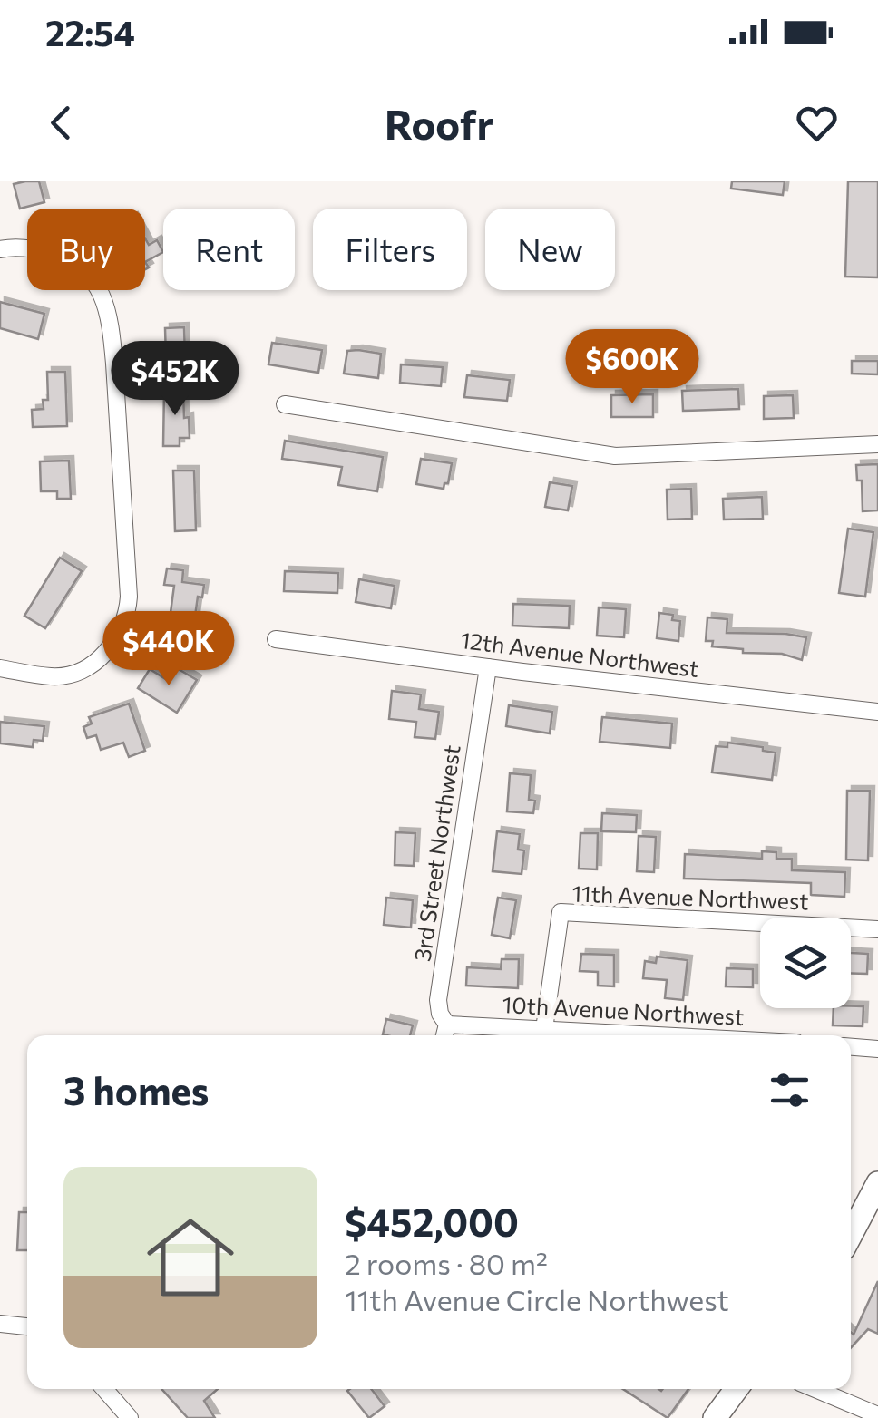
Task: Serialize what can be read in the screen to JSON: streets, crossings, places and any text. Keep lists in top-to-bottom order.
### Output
{
  "streets": {
    "street": [
      "12th Avenue Northwest",
      "3rd Street Northwest",
      "11th Avenue Northwest",
      "10th Avenue Northwest"
    ]
  },
  "crossings": [
    ["12th Avenue Northwest", "3rd Street Northwest"],
    ["3rd Street Northwest", "10th Avenue Northwest"],
    ["11th Avenue Northwest", "10th Avenue Northwest"]
  ],
  "page": {
    "status": "22:54",
    "header": "Roofr",
    "chip": [
      "Buy",
      "Rent",
      "Filters",
      "New"
    ],
    "price": ["$600K", "$452K", "$440K"],
    "heading": "3 homes",
    "list": [
      {
        "name": "$452,000",
        "note": "2 rooms · 80 m² · 11th Avenue Circle Northwest"
      }
    ]
  }
}
